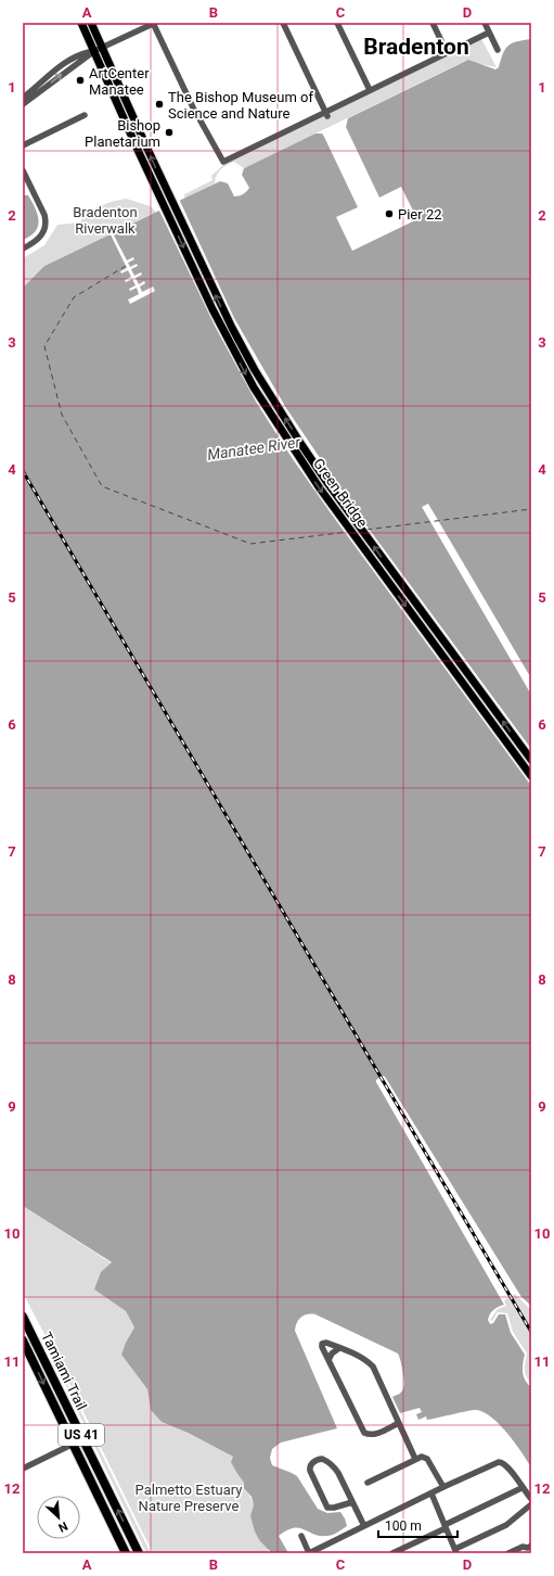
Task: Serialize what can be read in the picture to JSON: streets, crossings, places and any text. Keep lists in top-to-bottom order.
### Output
{
  "streets": {
    "highway": ["Tamiami Trail", "US 41"],
    "main road": ["Green Bridge"]
  },
  "districts": ["Bradenton"],
  "water": ["Manatee River"],
  "parks": ["Bradenton Riverwalk", "Palmetto Estuary Nature Preserve"],
  "places": [
    "ArtCenter Manatee",
    "The Bishop Museum of Science and Nature",
    "Bishop Planetarium",
    "Pier 22"
  ],
  "scale_bar": "100 m",
  "north": "bottom right",
  "grid": {
    "columns": [
      "A",
      "B",
      "C",
      "D"
    ],
    "rows": [
      "1",
      "2",
      "3",
      "4",
      "5",
      "6",
      "7",
      "8",
      "9",
      "10",
      "11",
      "12"
    ]
  }
}
